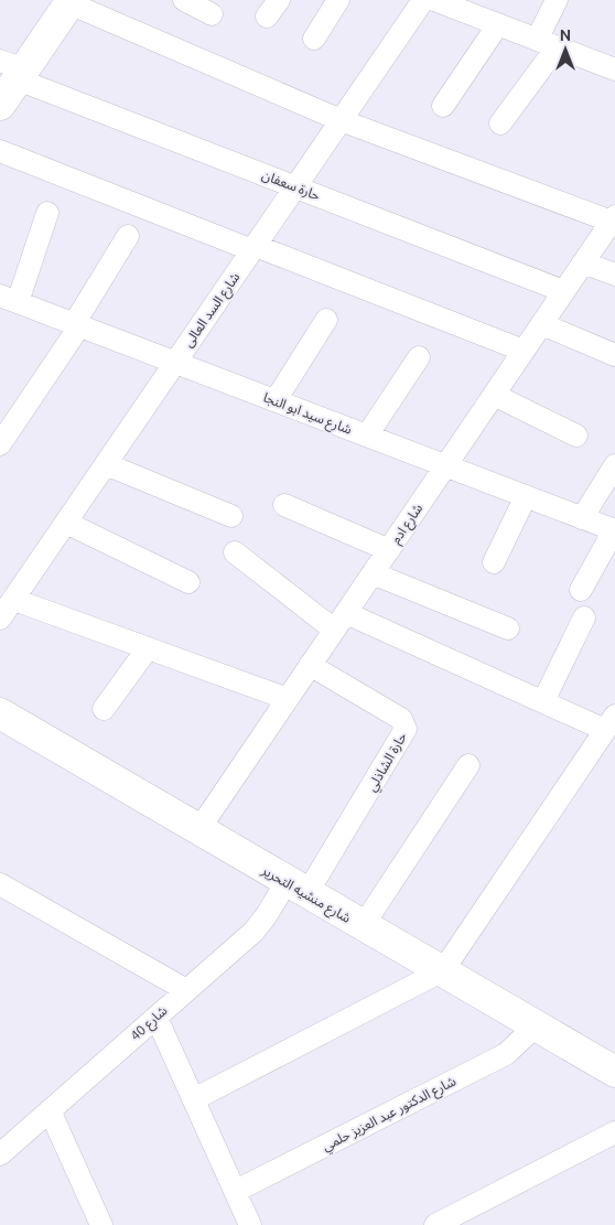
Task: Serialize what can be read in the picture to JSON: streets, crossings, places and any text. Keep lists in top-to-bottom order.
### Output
{
  "streets": {
    "street": [
      "حارة سعفان",
      "شارع السد العالى",
      "شارع سيد ابو النجا",
      "شارع ادم",
      "حارة الشاذلي",
      "شارع منشيه التحرير",
      "شارع 40",
      "شارع الدكتور عبد العزيز حلمي"
    ]
  },
  "crossings": [
    ["حارة سعفان", "شارع السد العالى"],
    ["حارة سعفان", "شارع ادم"],
    ["شارع السد العالى", "شارع سيد ابو النجا"],
    ["شارع سيد ابو النجا", "شارع ادم"],
    ["شارع ادم", "حارة الشاذلي"],
    ["شارع ادم", "شارع منشيه التحرير"],
    ["حارة الشاذلي", "شارع منشيه التحرير"],
    ["حارة الشاذلي", "شارع 40"],
    ["شارع منشيه التحرير", "شارع 40"],
    ["شارع منشيه التحرير", "شارع الدكتور عبد العزيز حلمي"]
  ],
  "north": "top"
}
